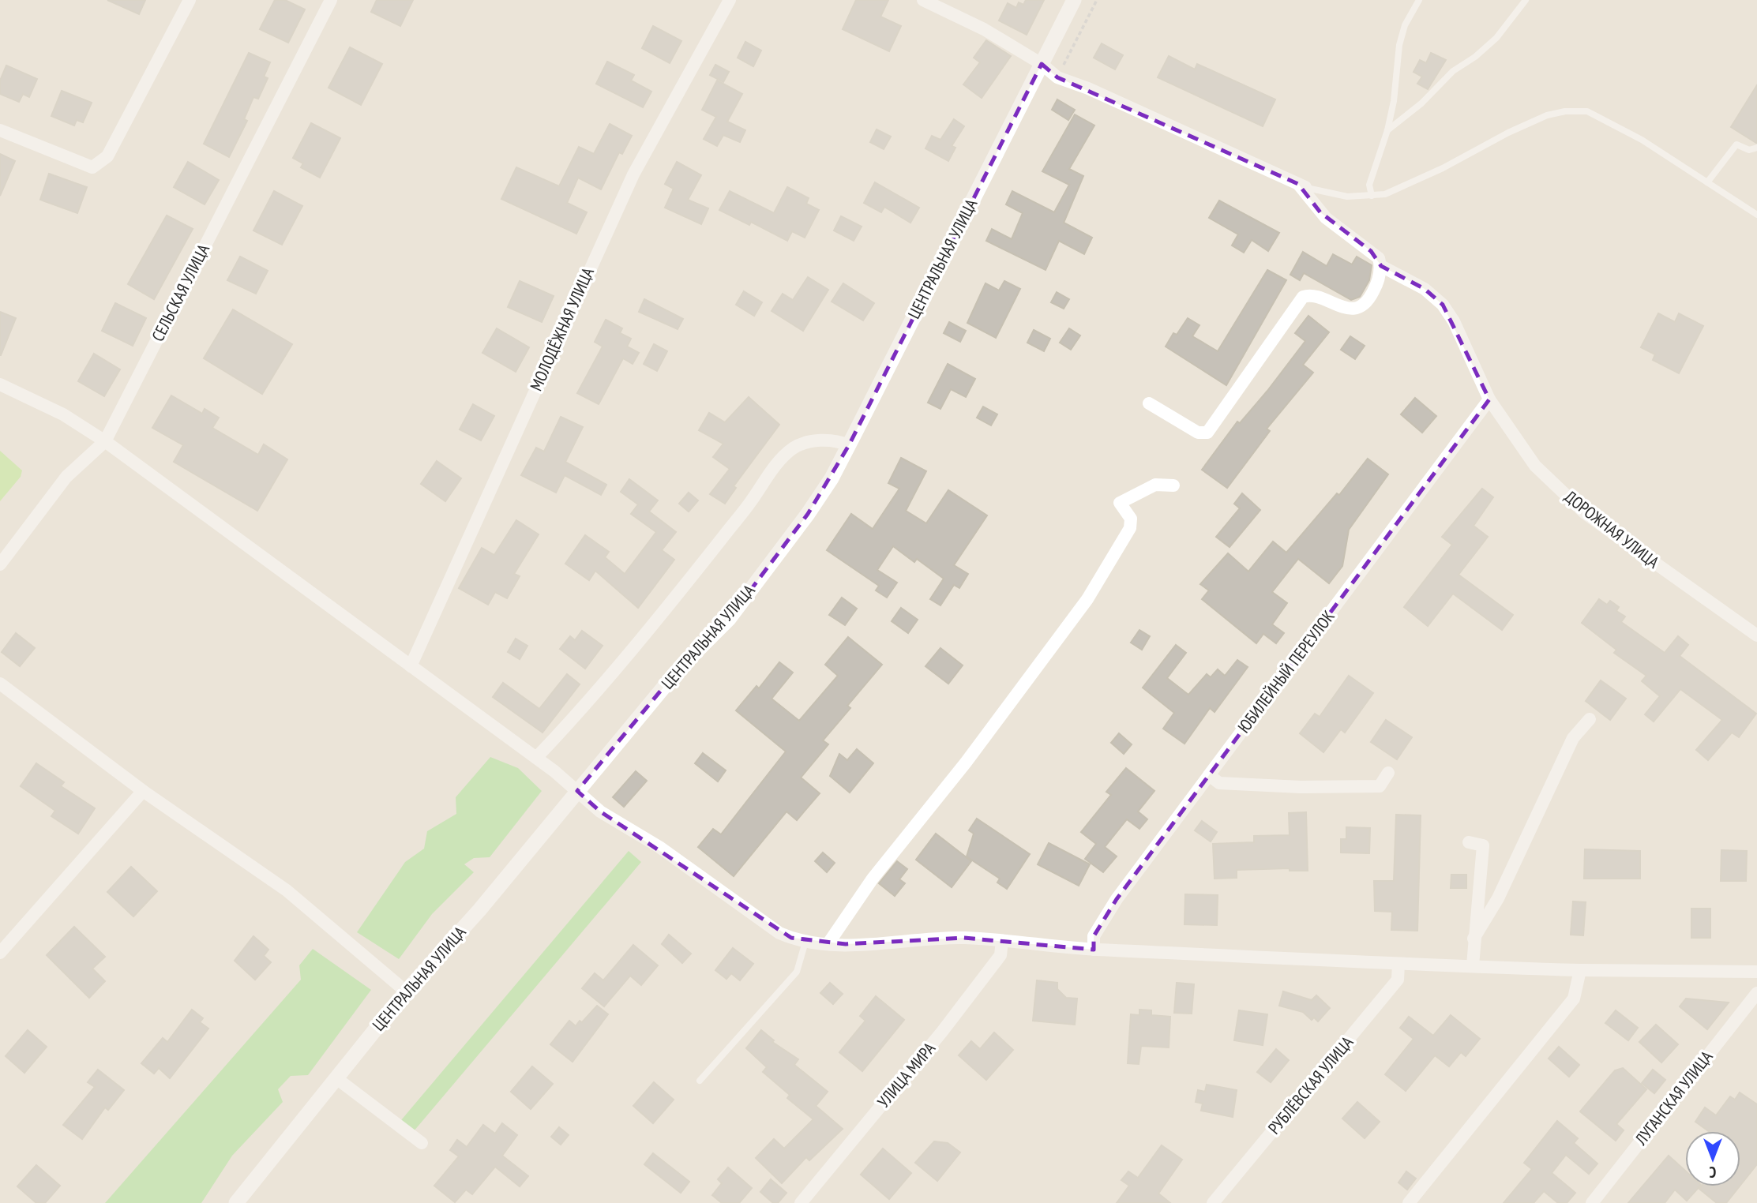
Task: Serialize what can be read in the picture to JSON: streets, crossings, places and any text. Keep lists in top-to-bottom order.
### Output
{
  "streets": {
    "street": [
      "ЦЕНТРАЛЬНАЯ УЛИЦА",
      "СЕЛЬСКАЯ УЛИЦА",
      "МОЛОДЁЖНАЯ УЛИЦА",
      "ДОРОЖНАЯ УЛИЦА",
      "ЮБИЛЕЙНЫЙ ПЕРЕУЛОК",
      "УЛИЦА МИРА",
      "РУБЛЁВСКАЯ УЛИЦА",
      "ЛУГАНСКАЯ УЛИЦА"
    ]
  },
  "crossings": [
    ["ДОРОЖНАЯ УЛИЦА", "ЮБИЛЕЙНЫЙ ПЕРЕУЛОК"]
  ],
  "north": "bottom"
}
